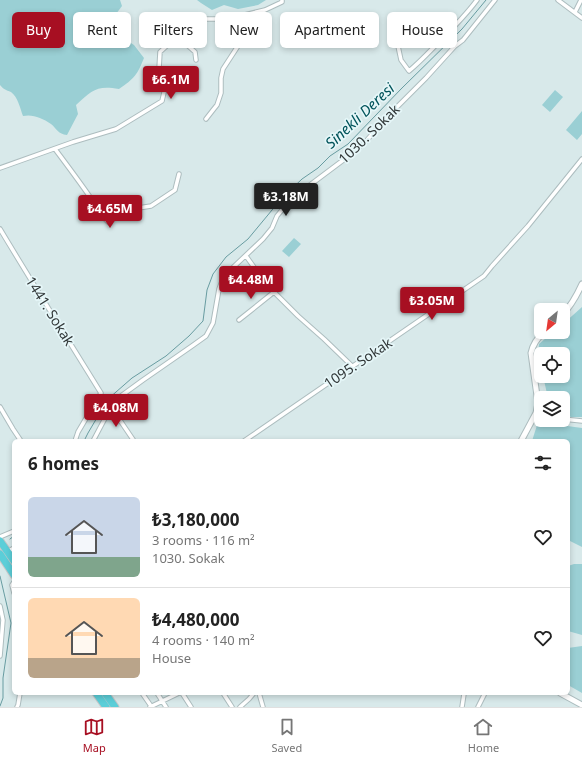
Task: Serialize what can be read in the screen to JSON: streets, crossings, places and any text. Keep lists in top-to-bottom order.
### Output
{
  "streets": {
    "street": ["1030. Sokak", "1441. Sokak", "1095. Sokak"]
  },
  "water": ["Sinekli Deresi"],
  "north": "bottom left",
  "page": {
    "chip": [
      "Buy",
      "Rent",
      "Filters",
      "New",
      "Apartment",
      "House"
    ],
    "price": [
      "₺6.1M",
      "₺3.18M",
      "₺4.65M",
      "₺4.48M",
      "₺3.05M",
      "₺4.08M"
    ],
    "heading": "6 homes",
    "list": [
      {
        "name": "₺3,180,000",
        "note": "3 rooms · 116 m² · 1030. Sokak"
      },
      {
        "name": "₺4,480,000",
        "note": "4 rooms · 140 m² · House"
      }
    ],
    "tabs": ["Map", "Saved", "Home"]
  }
}
